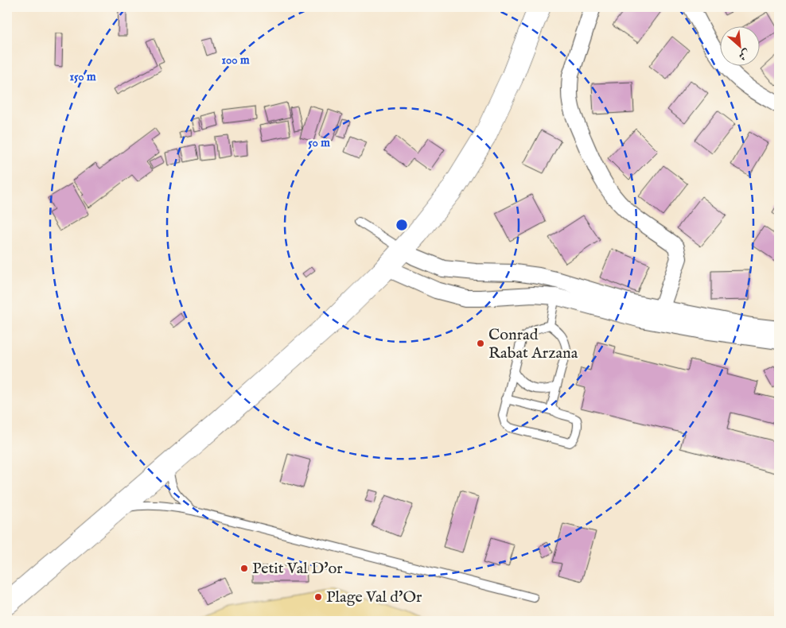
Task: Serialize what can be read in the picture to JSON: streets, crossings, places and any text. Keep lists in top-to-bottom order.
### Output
{
  "places": ["Conrad Rabat Arzana", "Petit Val D'or", "Plage Val d'Or"],
  "north": "bottom right",
  "rings": ["100 m", "150 m", "50 m"]
}
